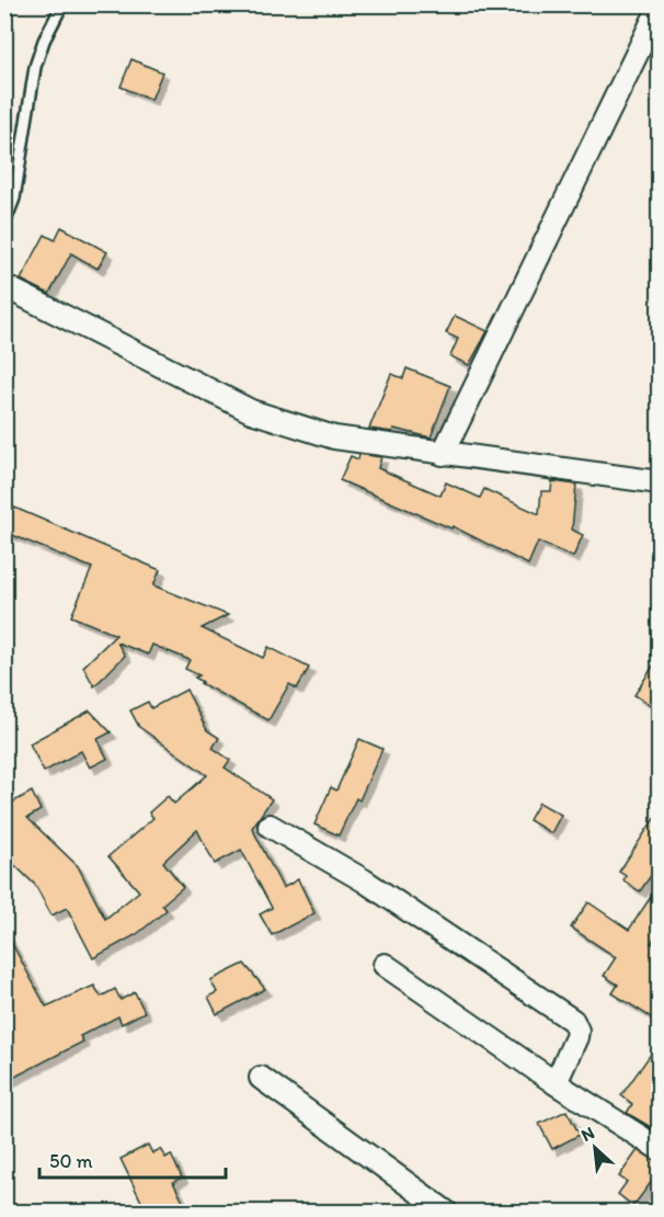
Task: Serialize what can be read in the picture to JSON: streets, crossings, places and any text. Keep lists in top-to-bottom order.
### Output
{
  "scale_bar": "50 m",
  "north": "top left"
}
